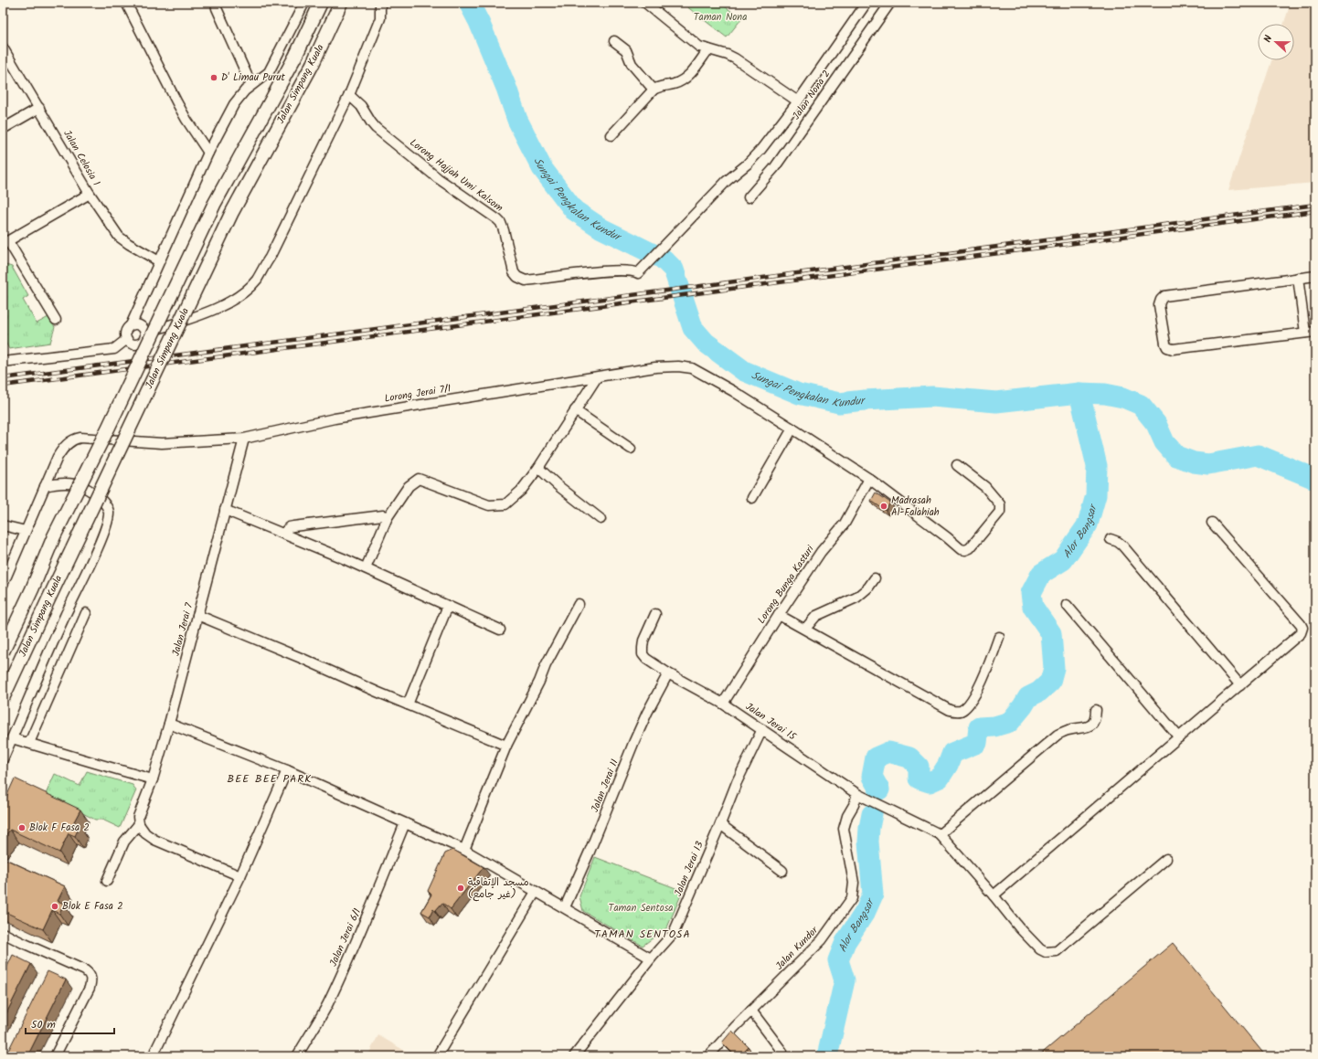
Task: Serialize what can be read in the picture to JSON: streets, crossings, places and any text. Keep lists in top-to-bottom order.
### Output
{
  "streets": {
    "main road": ["Jalan Simpang Kuala"],
    "street": [
      "Jalan Nona 2",
      "Jalan Celosia 1",
      "Lorong Hajjah Umi Kalsom",
      "Lorong Jerai 7/1",
      "Lorong Bunga Kasturi",
      "Jalan Jerai 7",
      "Jalan Jerai 15",
      "Jalan Jerai 11",
      "Jalan Jerai 13",
      "Jalan Jerai 6/1",
      "Jalan Kundor"
    ]
  },
  "crossings": [
    ["Lorong Jerai 7/1", "Lorong Bunga Kasturi"],
    ["Lorong Jerai 7/1", "Jalan Jerai 7"],
    ["Lorong Bunga Kasturi", "Jalan Jerai 15"],
    ["Jalan Jerai 15", "Jalan Jerai 11"],
    ["Jalan Jerai 15", "Jalan Jerai 13"],
    ["Jalan Jerai 15", "Jalan Kundor"]
  ],
  "districts": ["BEE BEE PARK", "TAMAN SENTOSA"],
  "water": ["Sungai Pengkalan Kundur", "Alor Bangsar"],
  "parks": ["Taman Nona", "Taman Sentosa"],
  "places": [
    "D' Limau Purut",
    "Madrasah Al-Falahiah",
    "Blok F Fasa 2",
    "مسجد الإتفاقية (غير جامع)",
    "Blok E Fasa 2"
  ],
  "scale_bar": "50 m",
  "north": "left"
}
